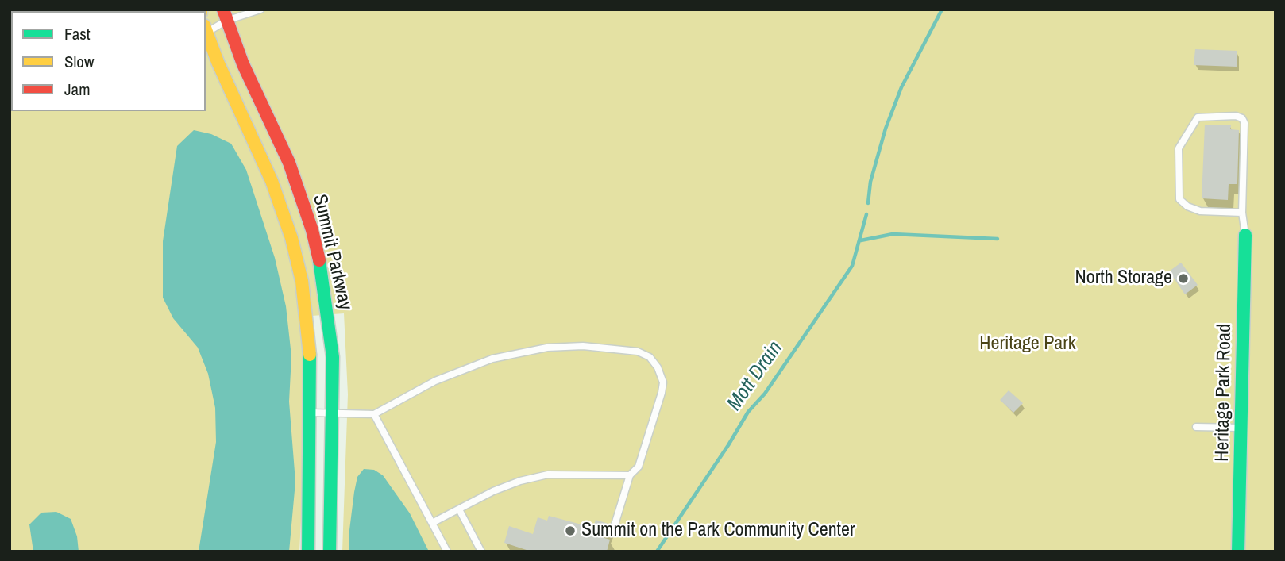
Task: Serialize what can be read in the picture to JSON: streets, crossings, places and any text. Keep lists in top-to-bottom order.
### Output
{
  "streets": {
    "street": ["Summit Parkway", "Heritage Park Road"]
  },
  "water": ["Mott Drain"],
  "parks": ["Heritage Park"],
  "places": ["North Storage", "Summit on the Park Community Center"],
  "legend": ["Fast", "Slow", "Jam"]
}
